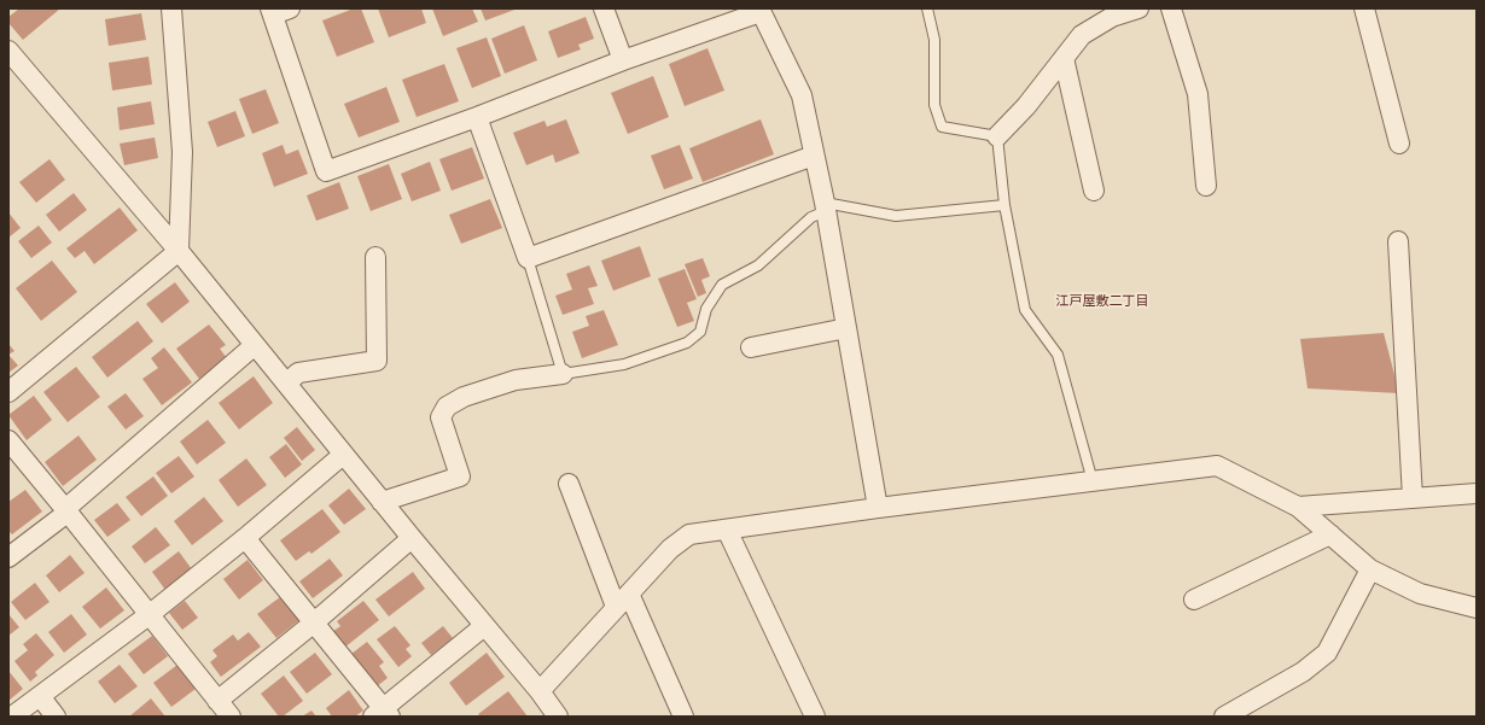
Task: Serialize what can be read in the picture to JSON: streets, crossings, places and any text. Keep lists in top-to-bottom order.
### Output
{
  "districts": ["江戸屋敷二丁目"]
}
